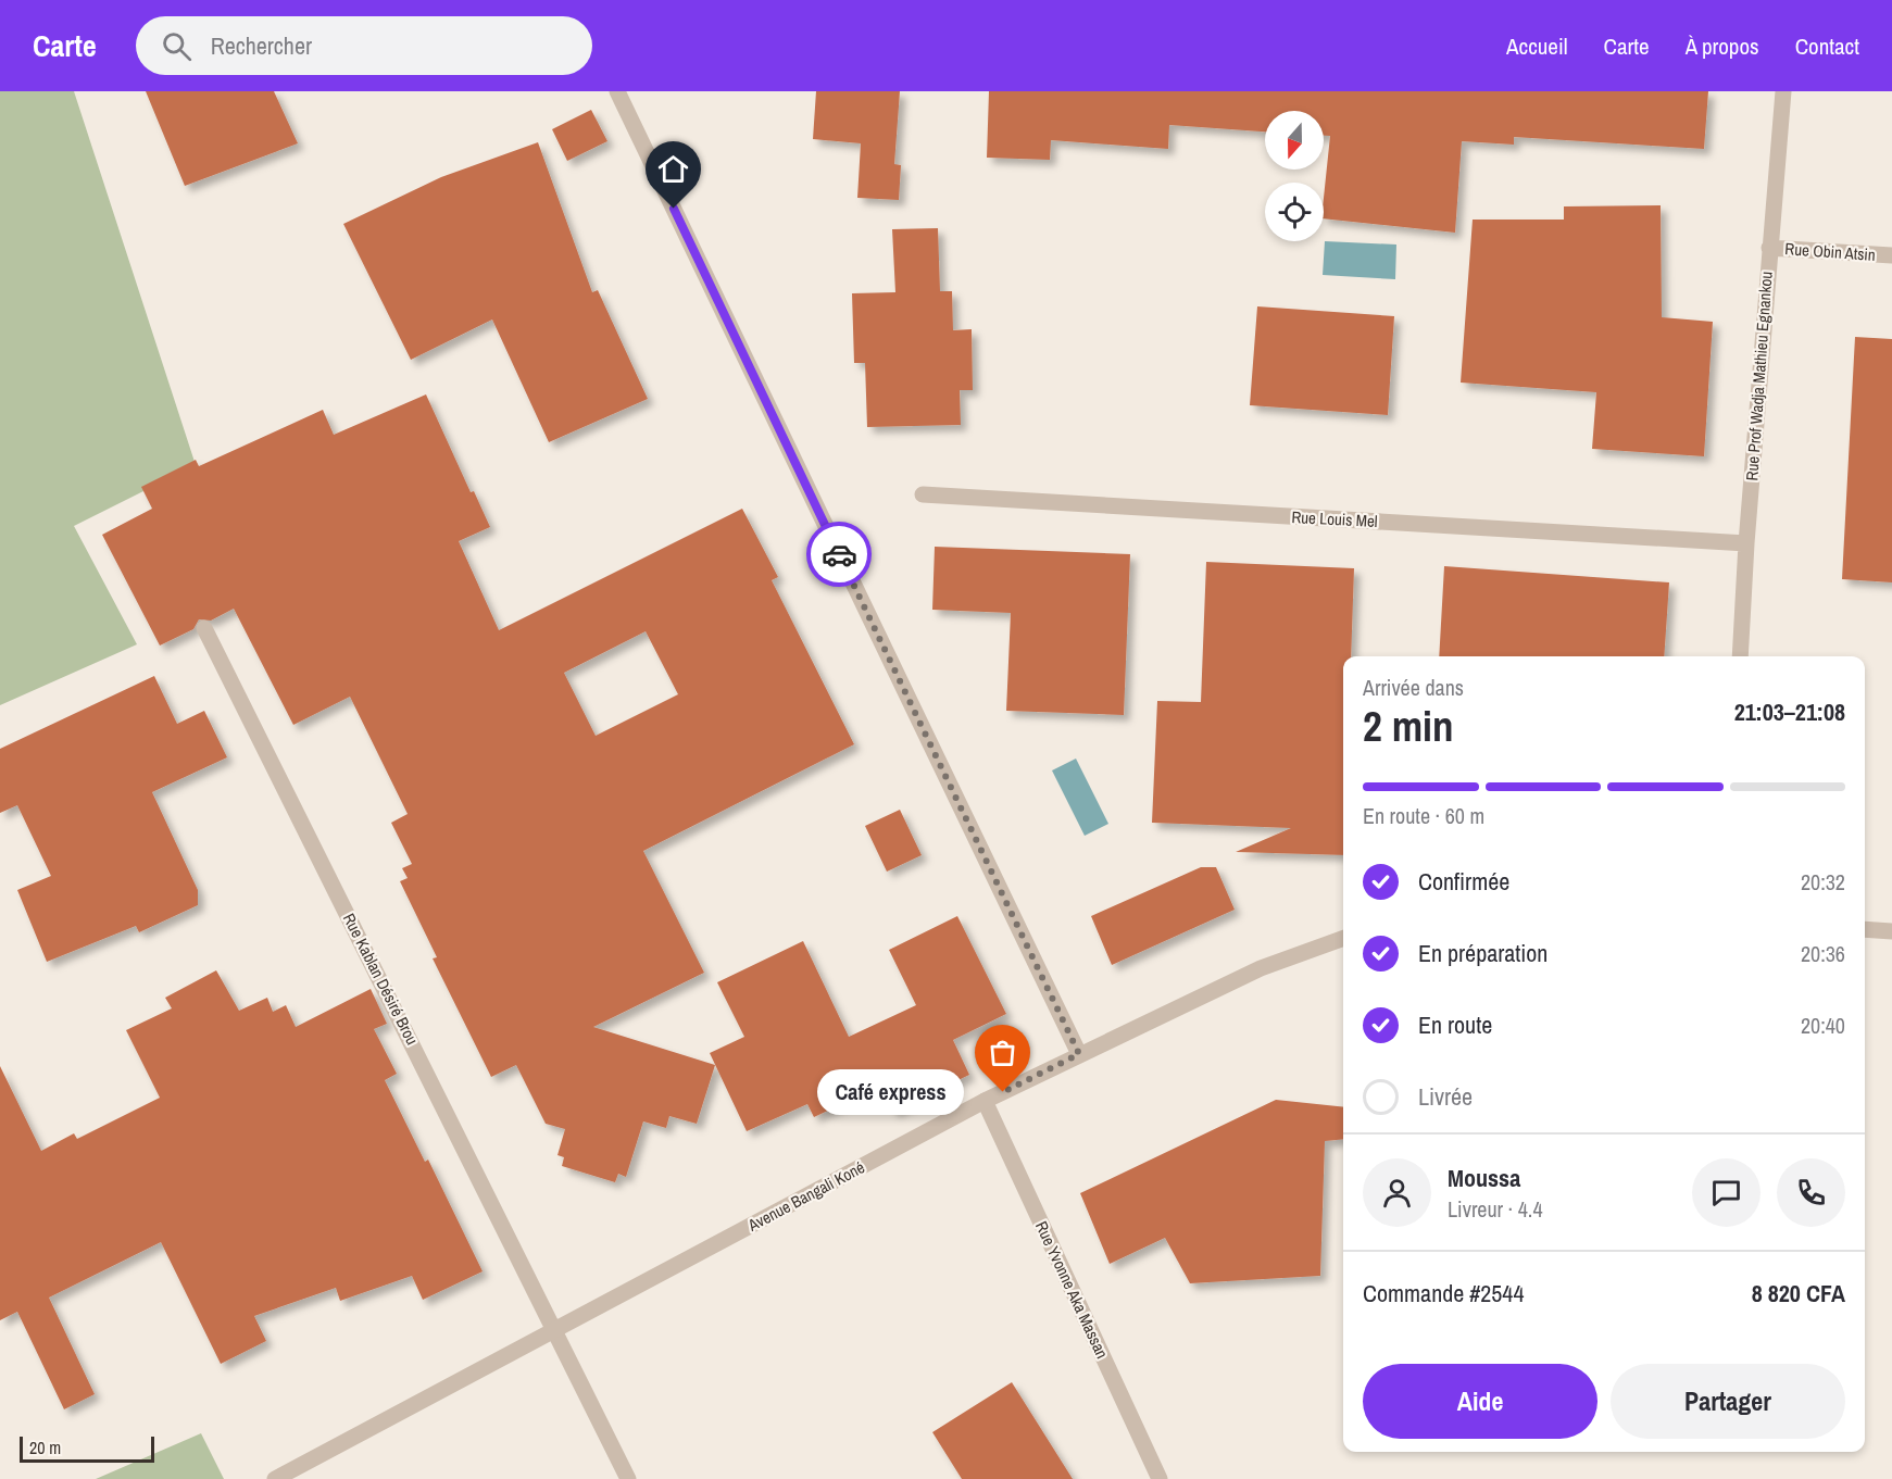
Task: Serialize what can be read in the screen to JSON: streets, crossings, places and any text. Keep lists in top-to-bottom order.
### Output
{
  "streets": {
    "street": [
      "Rue Obin Atsin",
      "Rue Prof Wadja Mathieu Egnankou",
      "Rue Louis Mel",
      "Rue Kablan Désiré Brou",
      "Avenue Bangali Koné",
      "Rue Yvonne Aka Massan"
    ]
  },
  "crossings": [
    ["Rue Obin Atsin", "Rue Prof Wadja Mathieu Egnankou"],
    ["Rue Prof Wadja Mathieu Egnankou", "Rue Louis Mel"],
    ["Rue Kablan Désiré Brou", "Avenue Bangali Koné"],
    ["Avenue Bangali Koné", "Rue Yvonne Aka Massan"]
  ],
  "places": ["Café express"],
  "scale_bar": "20 m",
  "north": "bottom",
  "page": {
    "header": "Carte",
    "search": "Rechercher",
    "nav": [
      "Accueil",
      "Carte",
      "À propos",
      "Contact"
    ],
    "heading": ["2 min", "Arrivée dans", "21:03–21:08"],
    "panel": [
      "Moussa",
      "Livreur · 4.4",
      "Commande #2544",
      "8 820 CFA"
    ],
    "bar": "En route · 60 m",
    "list": [
      ["Confirmée", "20:32"],
      ["En préparation", "20:36"],
      ["En route", "20:40"],
      "Livrée"
    ],
    "bubble": "Café express",
    "buttons": ["Aide", "Partager"],
    "scale": "20 m"
  }
}
